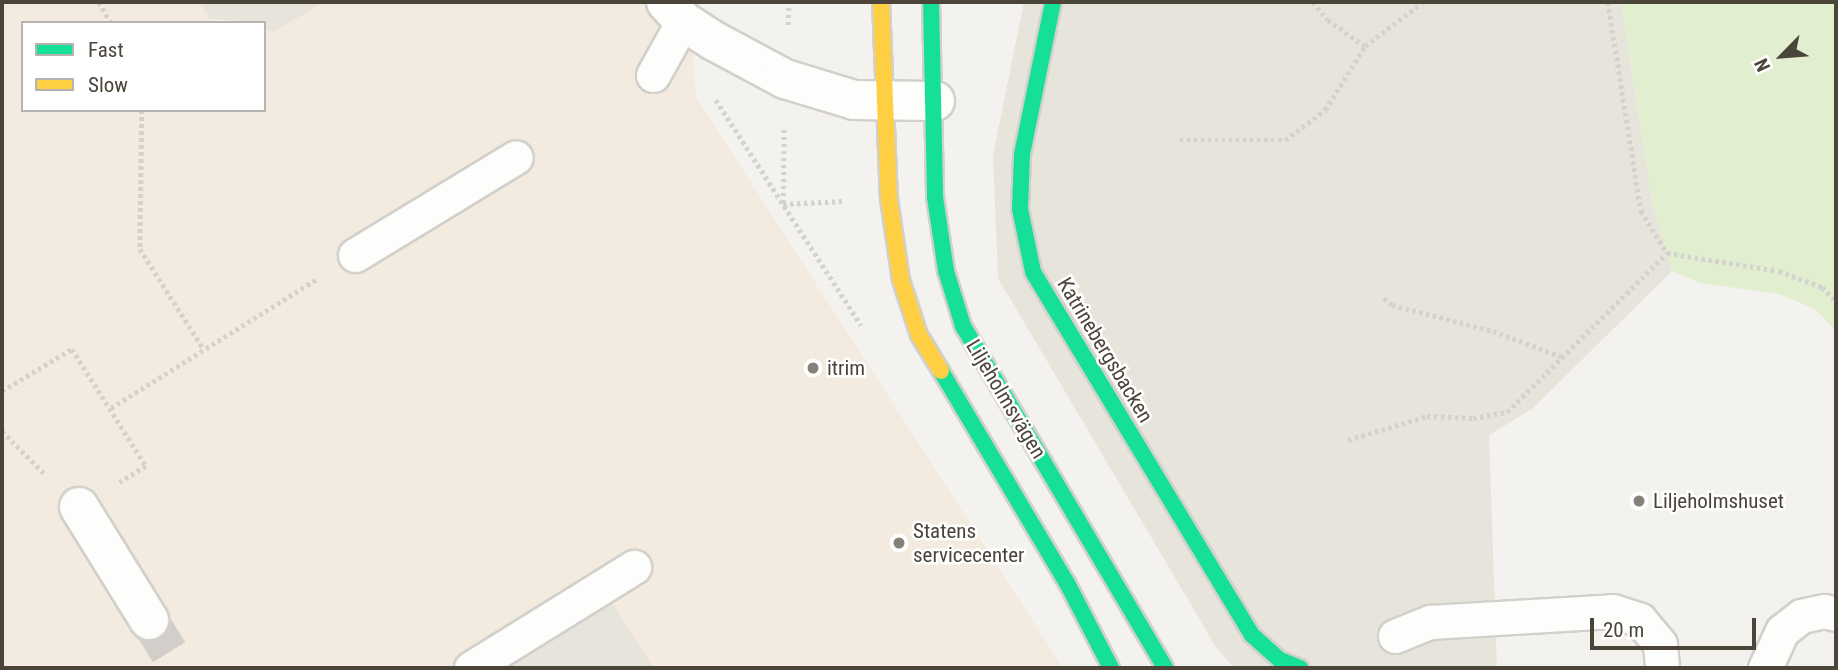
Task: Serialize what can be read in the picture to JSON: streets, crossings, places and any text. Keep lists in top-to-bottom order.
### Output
{
  "streets": {
    "street": ["Katrinebergsbacken", "Liljeholmsvägen"]
  },
  "places": ["itrim", "Liljeholmshuset", "Statens servicecenter"],
  "legend": ["Fast", "Slow"],
  "scale_bar": "20 m",
  "north": "bottom left"
}
